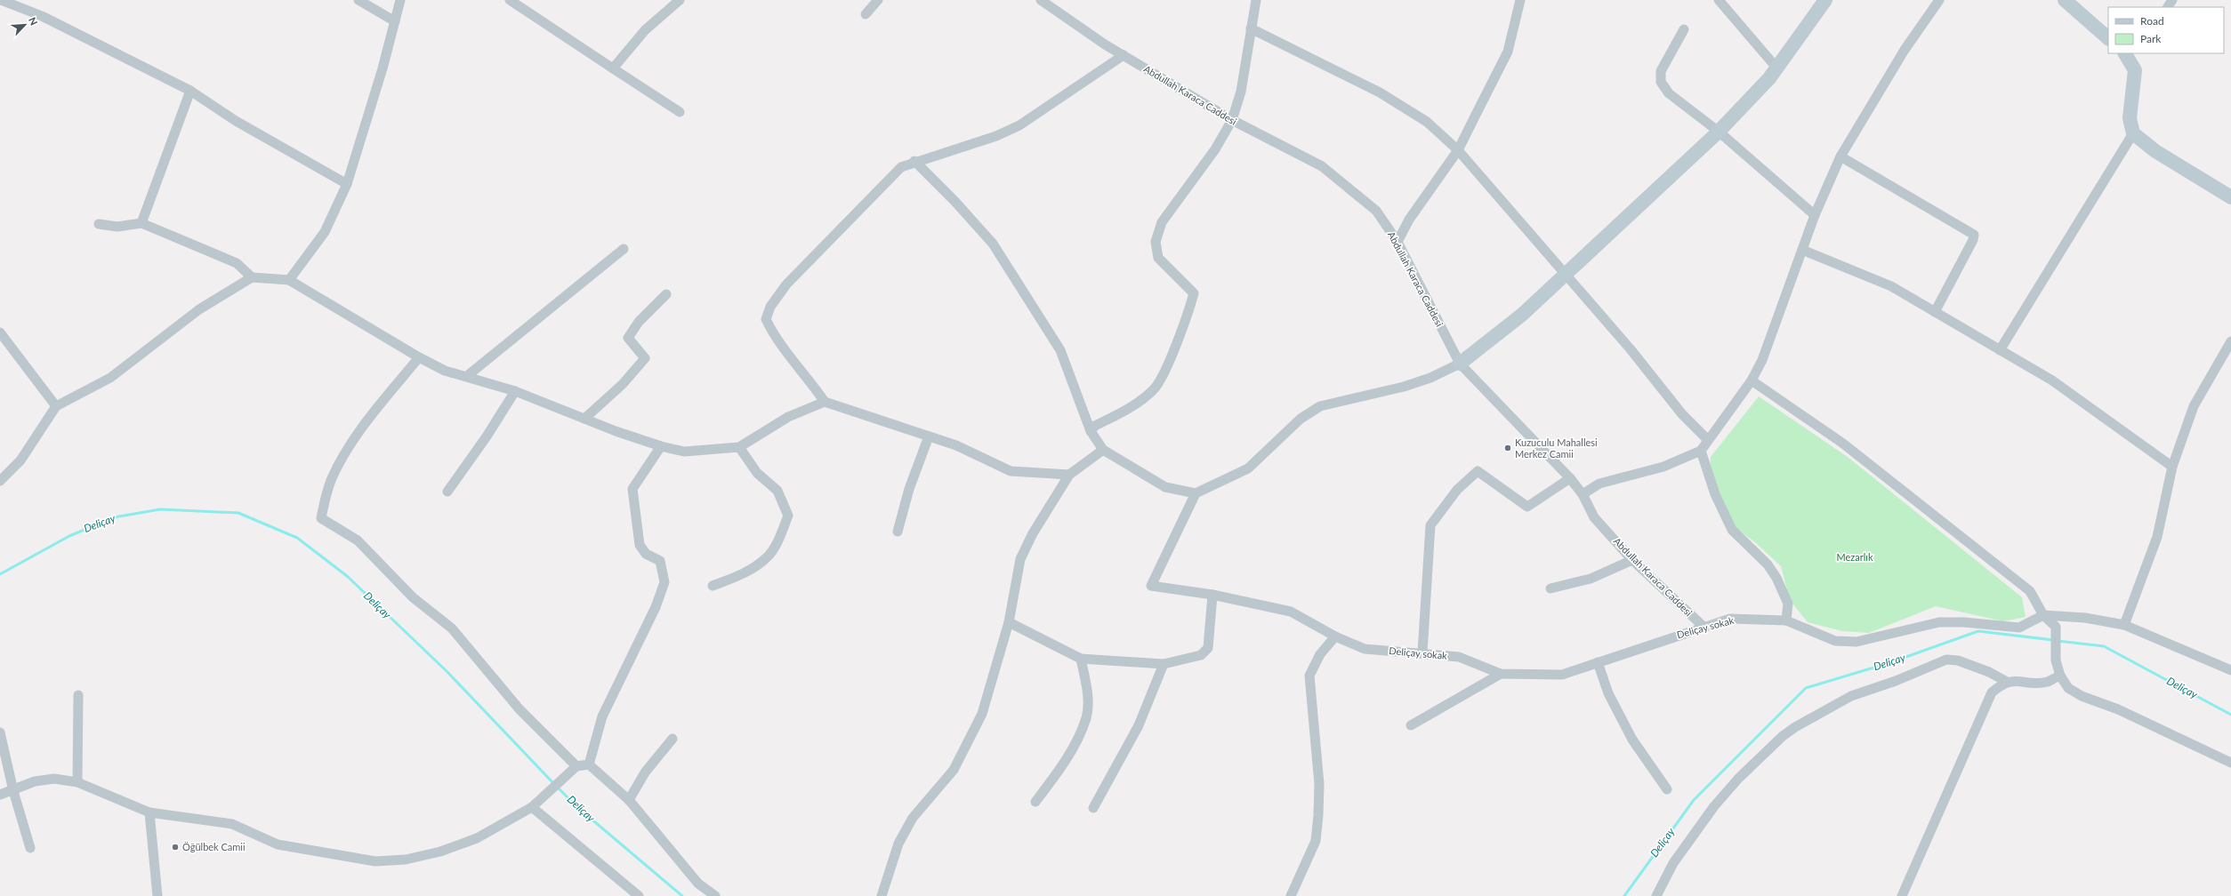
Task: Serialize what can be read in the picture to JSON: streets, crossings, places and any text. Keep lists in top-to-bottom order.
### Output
{
  "streets": {
    "street": ["Abdullah Karaca Caddesi", "Deliçay sokak"]
  },
  "crossings": [
    ["Abdullah Karaca Caddesi", "Deliçay sokak"]
  ],
  "water": ["Deliçay"],
  "parks": ["Mezarlık"],
  "places": ["Kuzuculu Mahallesi Merkez Camii", "Öğülbek Camii"],
  "legend": ["Road", "Park"],
  "north": "top right"
}
